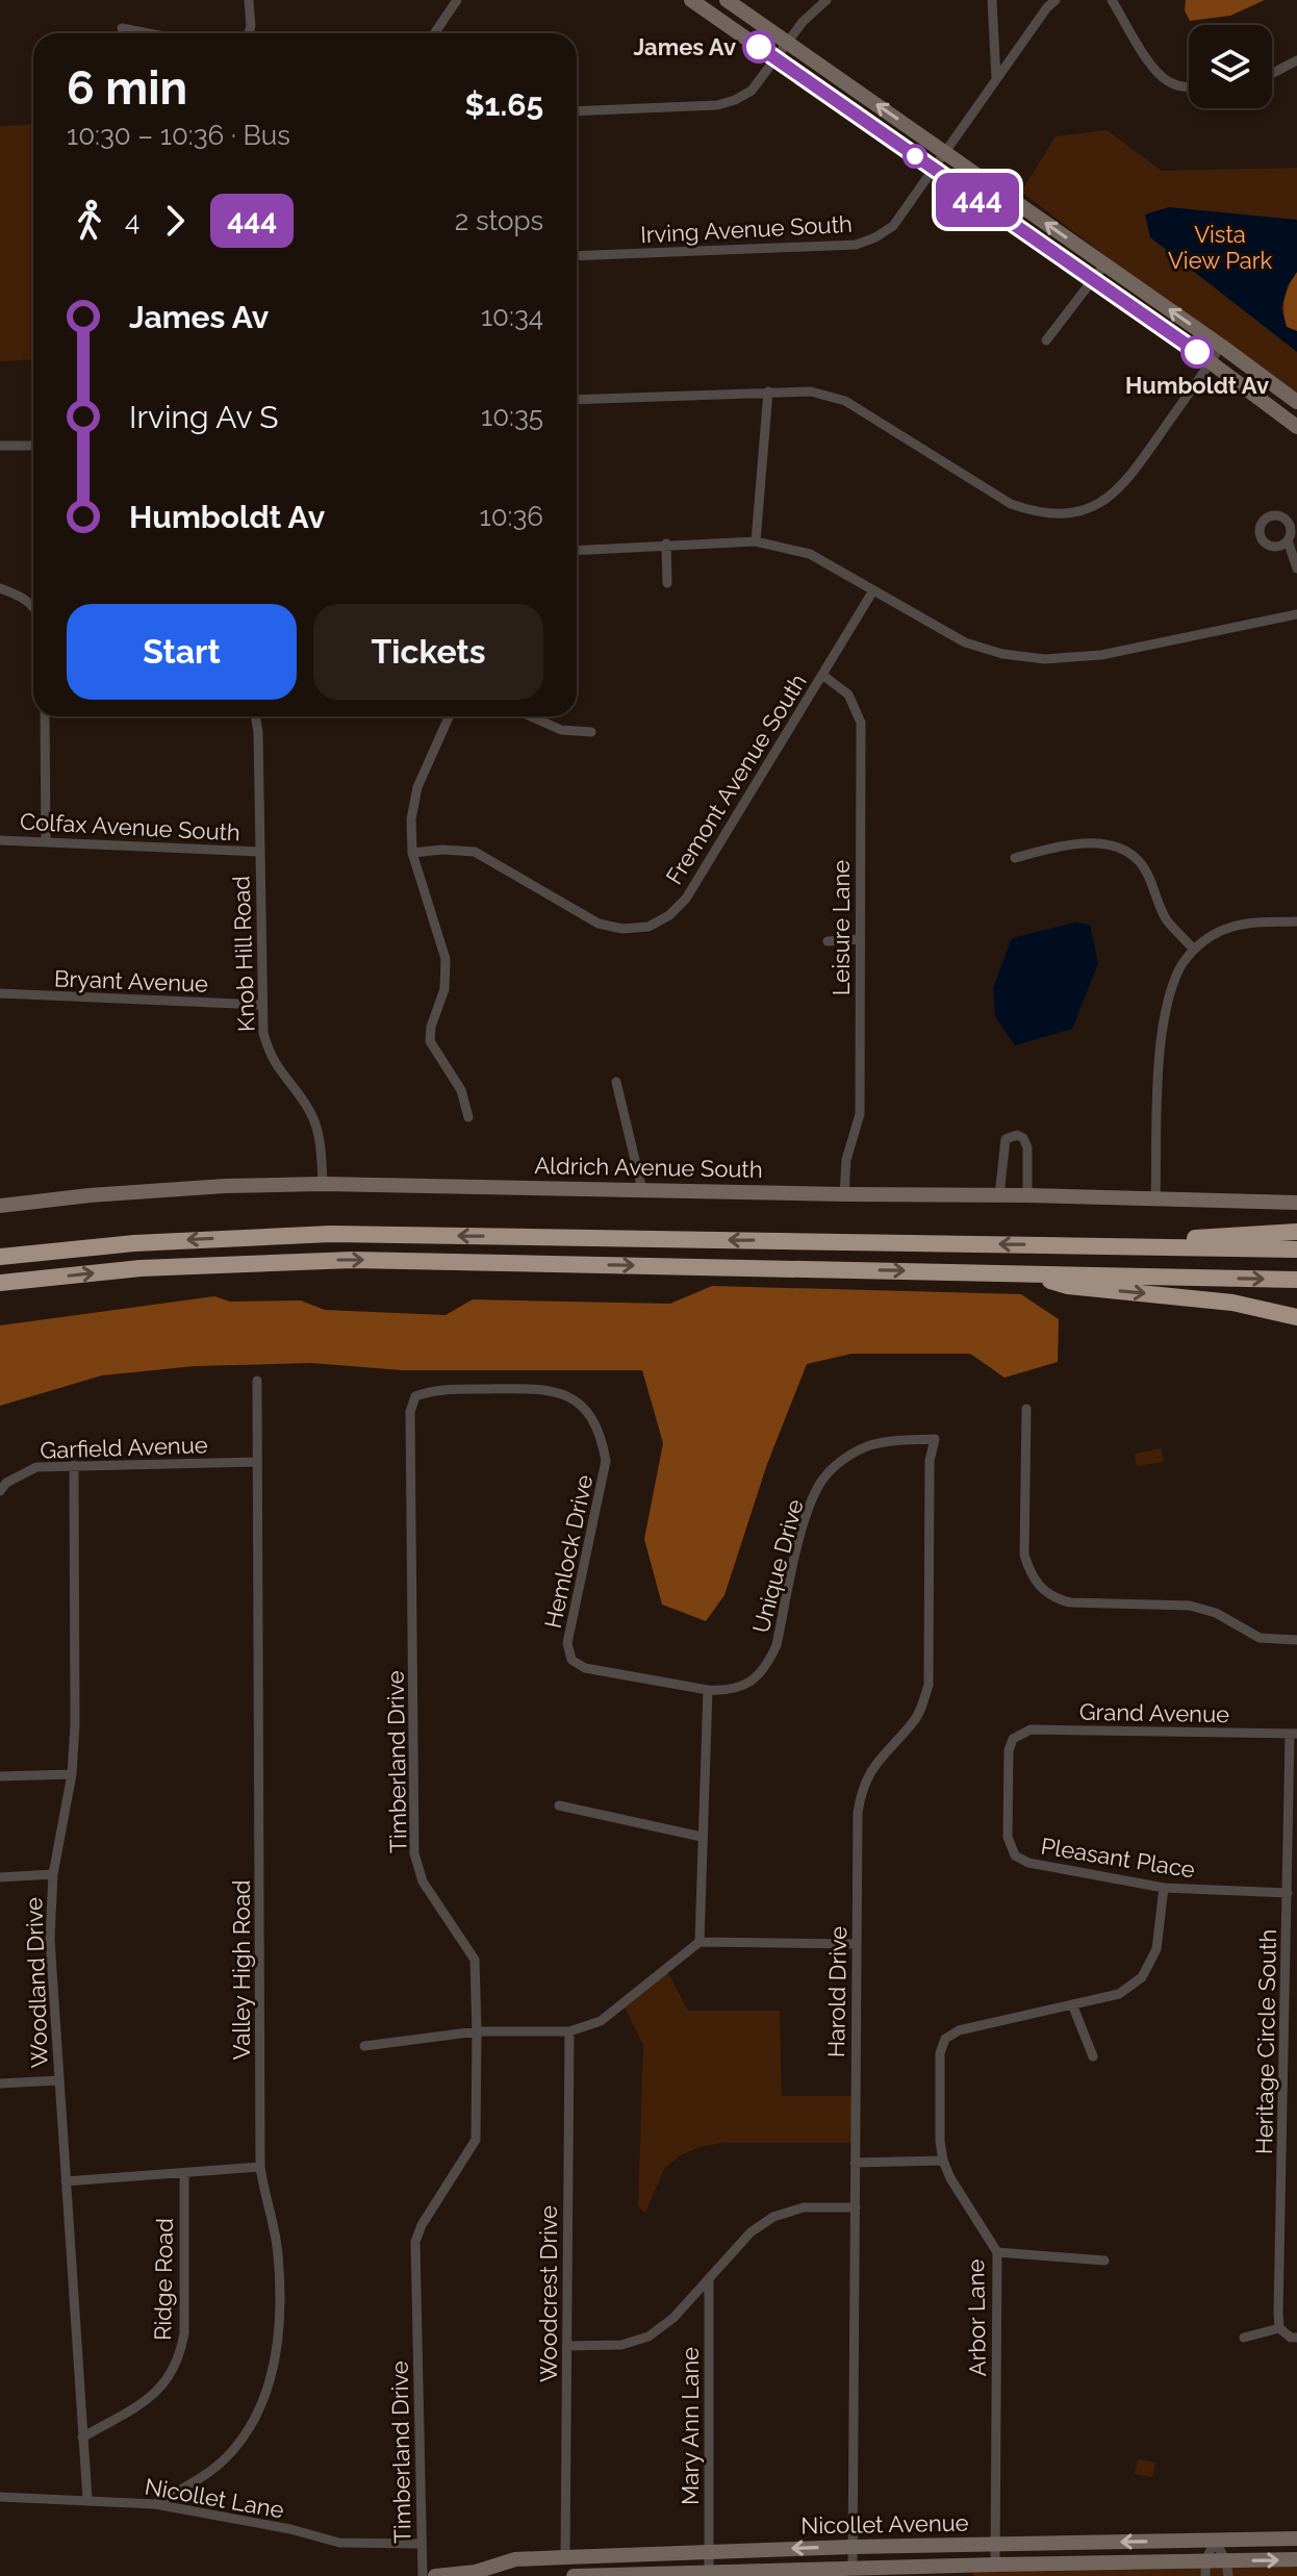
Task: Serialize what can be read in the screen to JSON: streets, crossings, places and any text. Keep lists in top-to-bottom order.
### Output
{
  "streets": {
    "street": [
      "Irving Avenue South",
      "Fremont Avenue South",
      "Colfax Avenue South",
      "Leisure Lane",
      "Knob Hill Road",
      "Bryant Avenue",
      "Aldrich Avenue South",
      "Garfield Avenue",
      "Hemlock Drive",
      "Unique Drive",
      "Grand Avenue",
      "Timberland Drive",
      "Pleasant Place",
      "Valley High Road",
      "Woodland Drive",
      "Harold Drive",
      "Heritage Circle South",
      "Ridge Road",
      "Woodcrest Drive",
      "Arbor Lane",
      "Mary Ann Lane",
      "Nicollet Lane",
      "Nicollet Avenue"
    ]
  },
  "crossings": [
    ["Fremont Avenue South", "Leisure Lane"],
    ["Colfax Avenue South", "Knob Hill Road"],
    ["Leisure Lane", "Aldrich Avenue South"],
    ["Knob Hill Road", "Bryant Avenue"],
    ["Knob Hill Road", "Aldrich Avenue South"],
    ["Garfield Avenue", "Valley High Road"],
    ["Garfield Avenue", "Woodland Drive"],
    ["Hemlock Drive", "Unique Drive"],
    ["Hemlock Drive", "Timberland Drive"],
    ["Unique Drive", "Harold Drive"],
    ["Grand Avenue", "Pleasant Place"],
    ["Grand Avenue", "Heritage Circle South"],
    ["Timberland Drive", "Nicollet Lane"],
    ["Pleasant Place", "Heritage Circle South"],
    ["Pleasant Place", "Arbor Lane"],
    ["Valley High Road", "Nicollet Lane"],
    ["Woodland Drive", "Ridge Road"],
    ["Woodland Drive", "Nicollet Lane"],
    ["Harold Drive", "Nicollet Avenue"],
    ["Woodcrest Drive", "Nicollet Avenue"],
    ["Arbor Lane", "Nicollet Avenue"],
    ["Mary Ann Lane", "Nicollet Avenue"]
  ],
  "parks": ["Vista View Park"],
  "places": ["James Av", "Humboldt Av"],
  "lines": ["bus line 444"],
  "page": {
    "on_map": "444",
    "heading": ["6 min", "10:30 – 10:36 · Bus", "$1.65"],
    "legs": ["4", "444", "2 stops"],
    "list": [
      {
        "name": "James Av",
        "value": "10:34"
      },
      {
        "name": "Irving Av S",
        "value": "10:35"
      },
      {
        "name": "Humboldt Av",
        "value": "10:36"
      }
    ],
    "buttons": ["Start", "Tickets"]
  }
}
